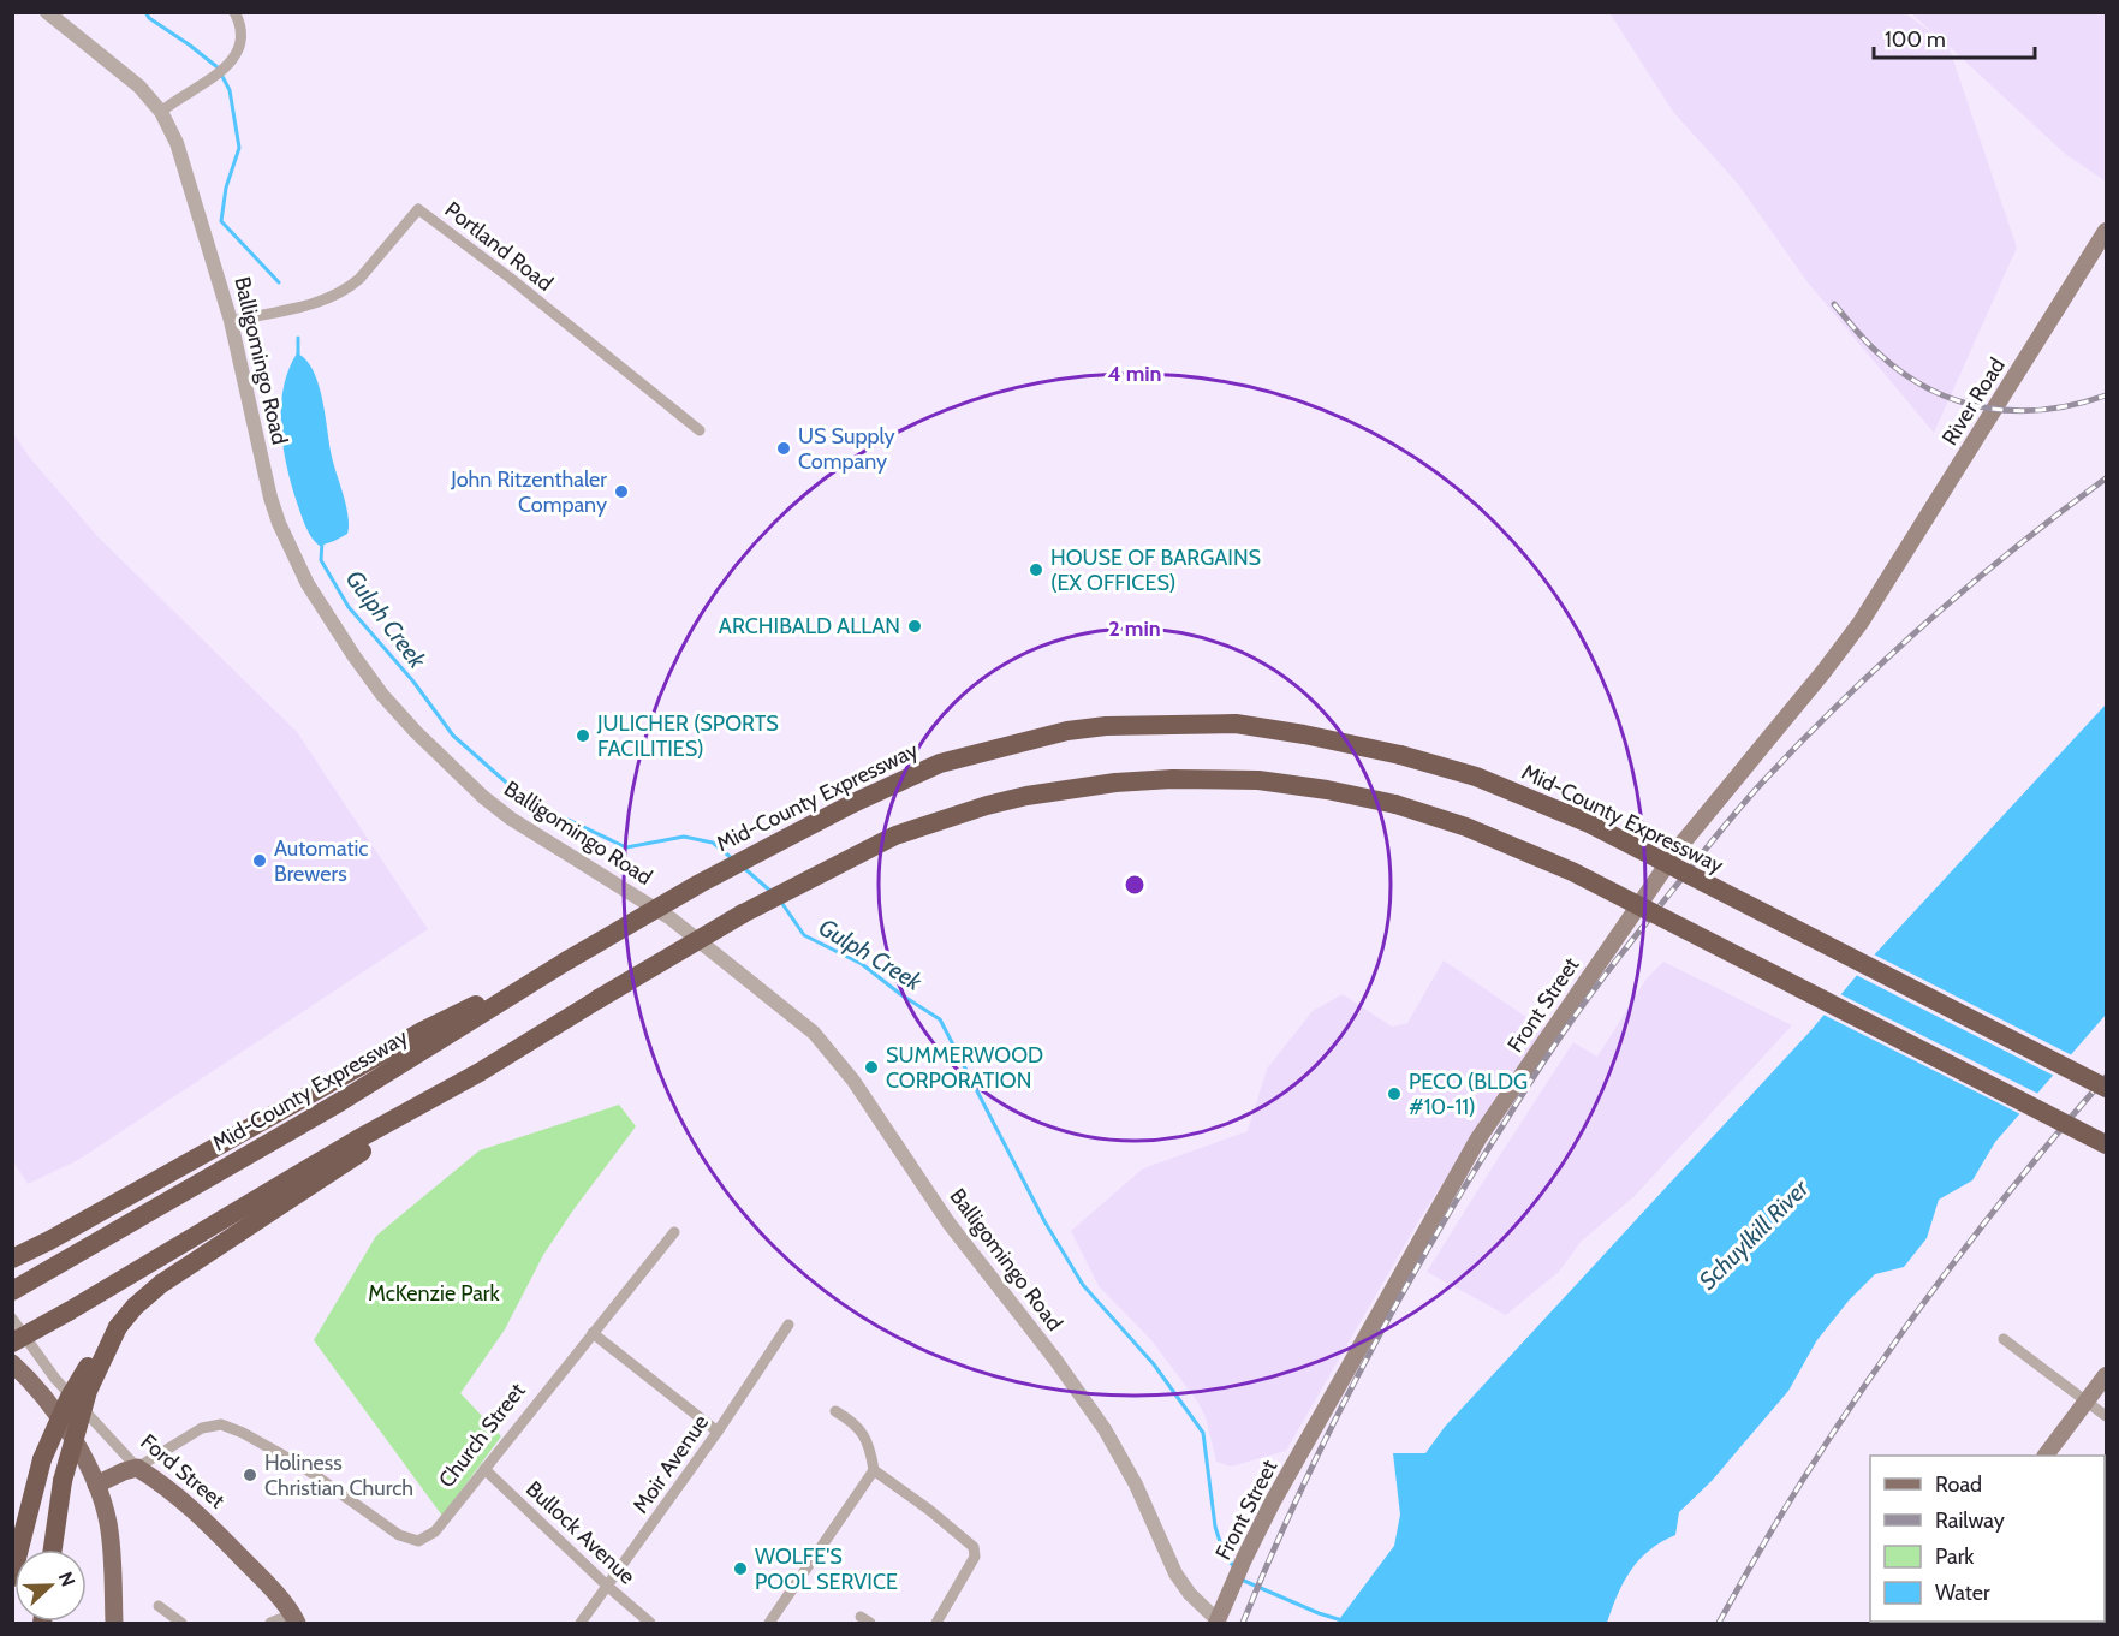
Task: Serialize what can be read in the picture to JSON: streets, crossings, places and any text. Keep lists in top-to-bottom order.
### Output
{
  "streets": {
    "highway": ["Mid-County Expressway"],
    "main road": [
      "River Road",
      "Front Street",
      "Church Street",
      "Ford Street"
    ],
    "street": [
      "Portland Road",
      "Balligomingo Road",
      "Moir Avenue",
      "Bullock Avenue"
    ]
  },
  "crossings": [
    ["Portland Road", "Balligomingo Road"],
    ["Balligomingo Road", "Front Street"],
    ["River Road", "Front Street"],
    ["Church Street", "Ford Street"],
    ["Church Street", "Bullock Avenue"],
    ["Moir Avenue", "Bullock Avenue"]
  ],
  "water": ["Gulph Creek", "Schuylkill River"],
  "parks": ["McKenzie Park"],
  "places": [
    "US Supply Company",
    "John Ritzenthaler Company",
    "HOUSE OF BARGAINS (EX OFFICES)",
    "ARCHIBALD ALLAN",
    "JULICHER (SPORTS FACILITIES)",
    "Automatic Brewers",
    "SUMMERWOOD CORPORATION",
    "PECO (BLDG #10-11)",
    "Holiness Christian Church",
    "WOLFE'S POOL SERVICE"
  ],
  "legend": [
    "Road",
    "Railway",
    "Park",
    "Water"
  ],
  "scale_bar": "100 m",
  "north": "right",
  "rings": ["4 min", "2 min"]
}
